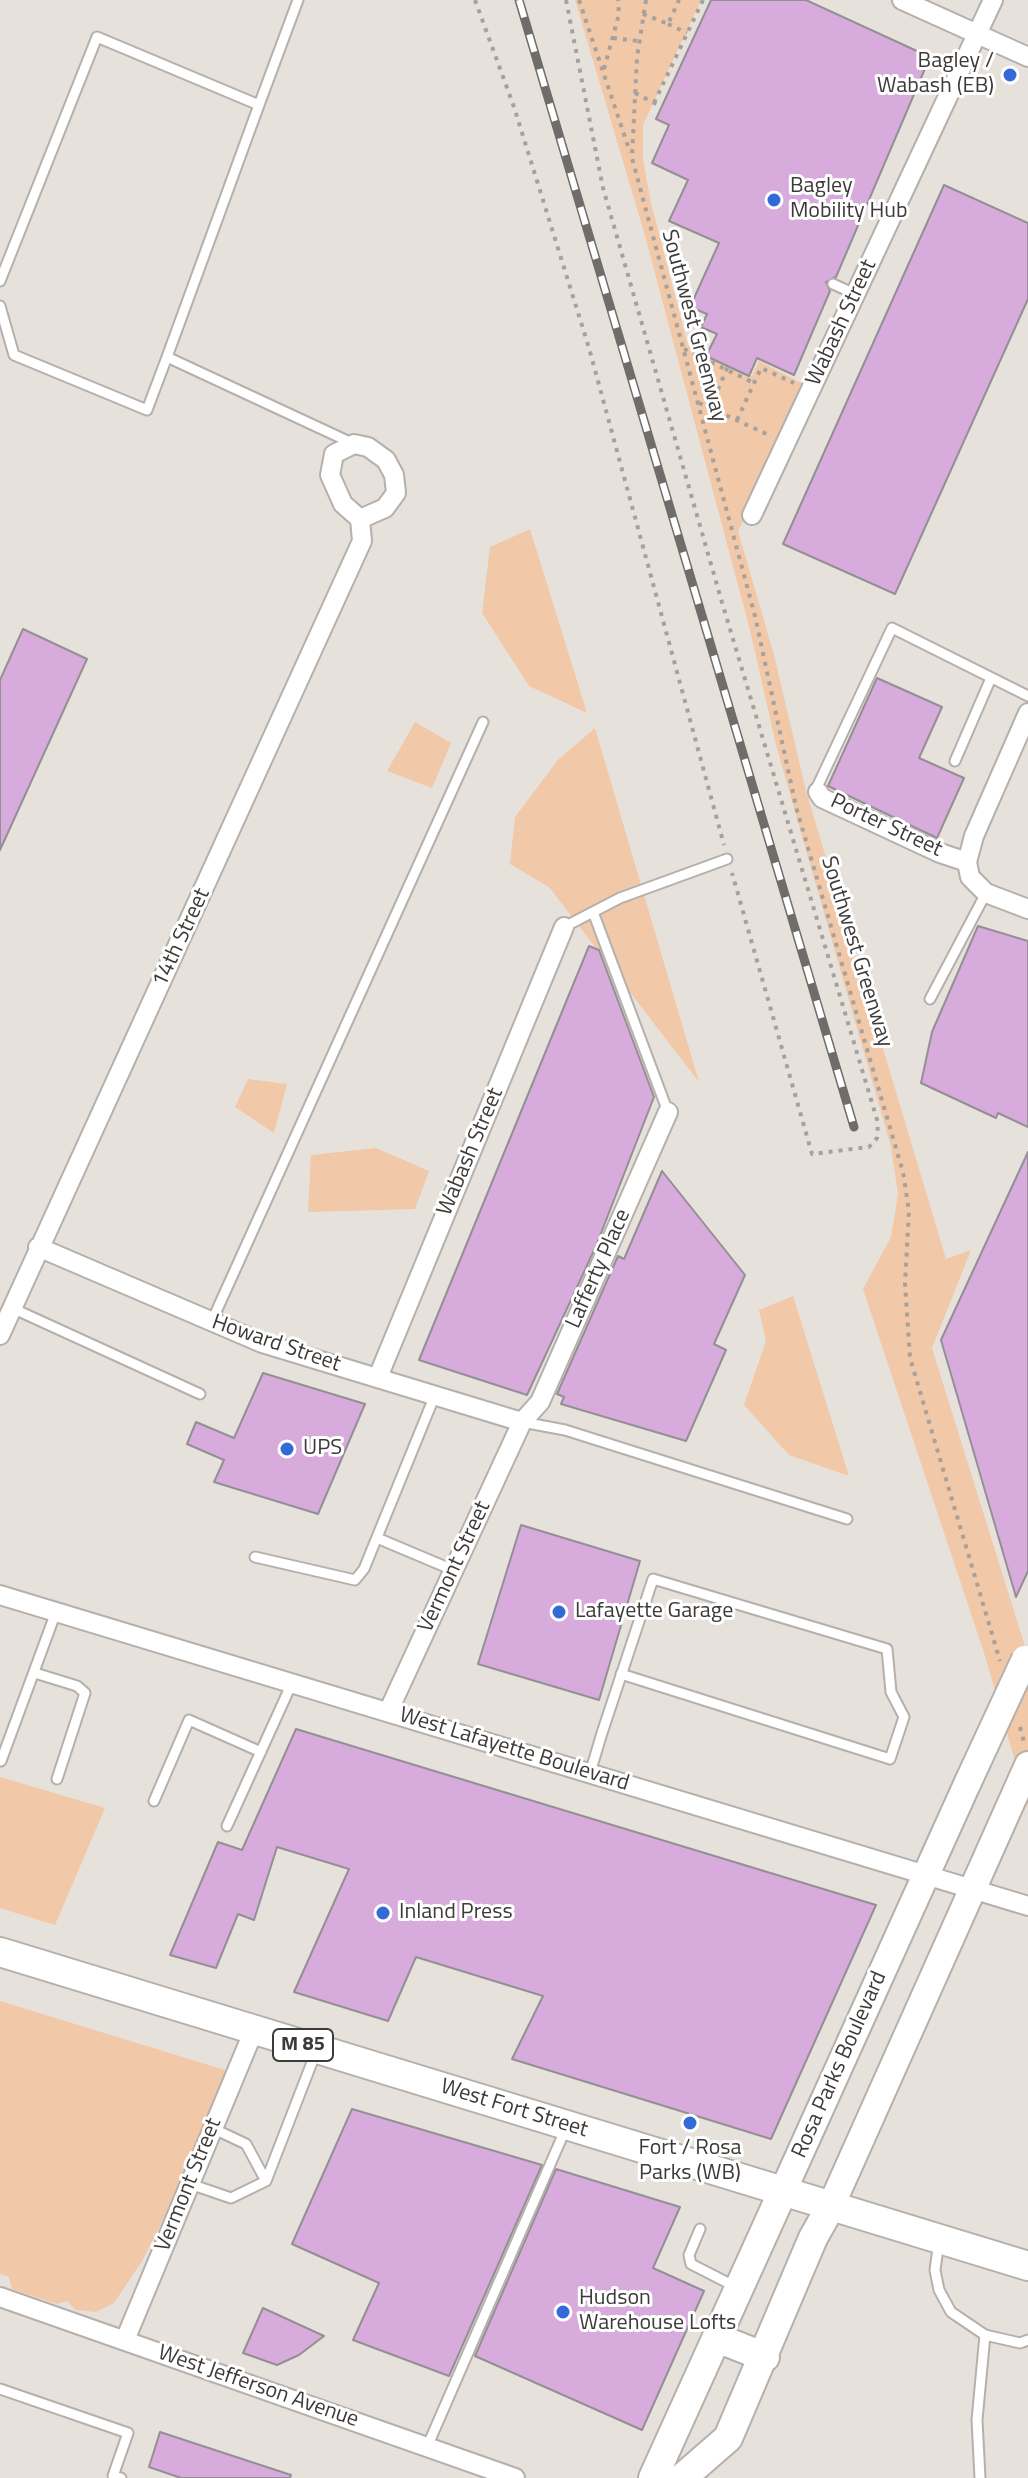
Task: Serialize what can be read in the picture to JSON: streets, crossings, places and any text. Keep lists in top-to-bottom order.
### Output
{
  "streets": {
    "main road": ["M 85", "Rosa Parks Boulevard", "West Fort Street"],
    "street": [
      "Wabash Street",
      "Porter Street",
      "14th Street",
      "Lafferty Place",
      "Howard Street",
      "Vermont Street",
      "West Lafayette Boulevard",
      "West Jefferson Avenue"
    ],
    "path": ["Southwest Greenway"]
  },
  "crossings": [
    ["Wabash Street", "Howard Street"],
    ["14th Street", "Howard Street"],
    ["Lafferty Place", "Howard Street"],
    ["Lafferty Place", "Vermont Street"],
    ["Howard Street", "Vermont Street"],
    ["Vermont Street", "West Lafayette Boulevard"],
    ["Vermont Street", "West Fort Street"],
    ["Vermont Street", "West Jefferson Avenue"],
    ["West Lafayette Boulevard", "Rosa Parks Boulevard"],
    ["Rosa Parks Boulevard", "West Fort Street"]
  ],
  "places": [
    "Bagley / Wabash (EB)",
    "Bagley Mobility Hub",
    "UPS",
    "Lafayette Garage",
    "Inland Press",
    "Fort / Rosa Parks (WB)",
    "Hudson Warehouse Lofts"
  ]
}
